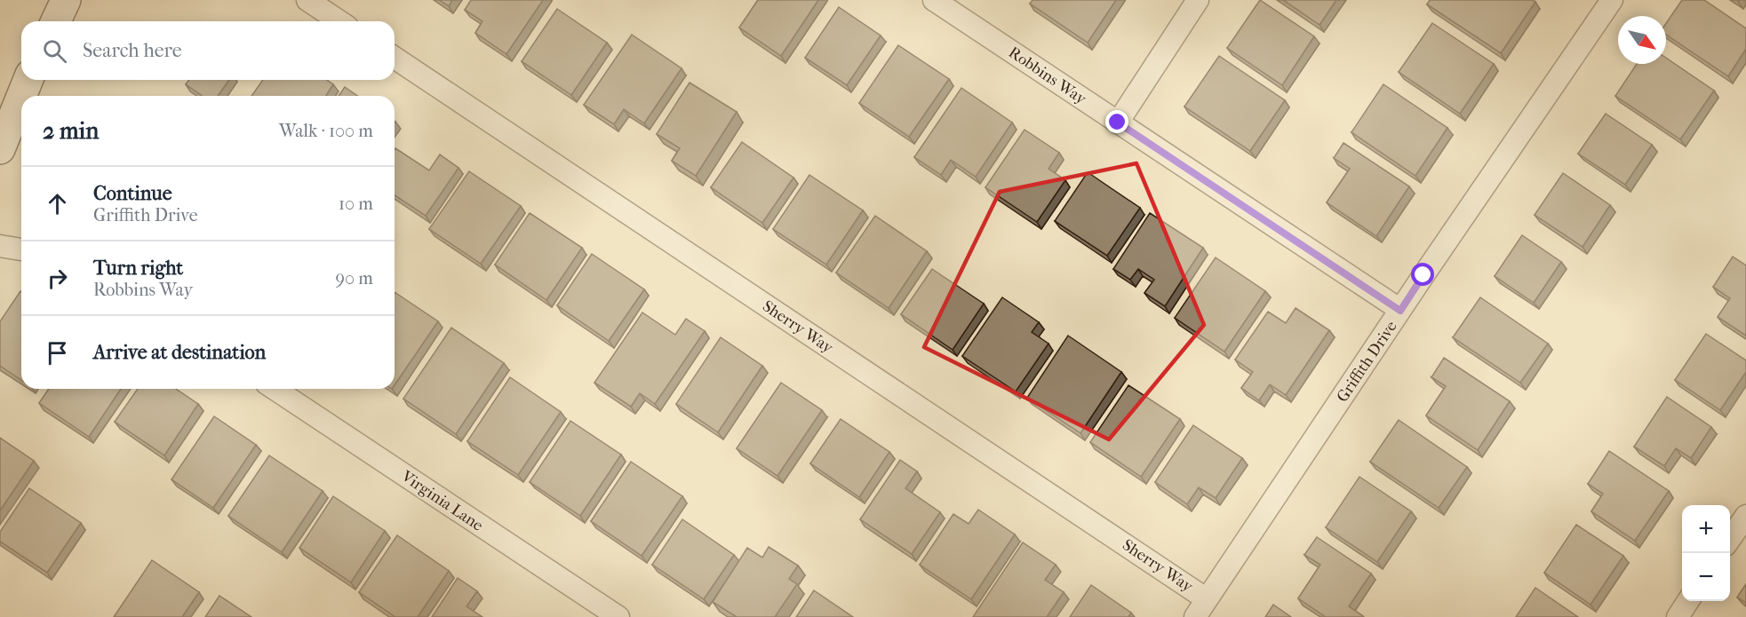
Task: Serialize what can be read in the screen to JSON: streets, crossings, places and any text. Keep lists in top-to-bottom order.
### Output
{
  "streets": {
    "street": [
      "Robbins Way",
      "Sherry Way",
      "Griffith Drive",
      "Virginia Lane"
    ]
  },
  "crossings": [
    ["Robbins Way", "Griffith Drive"],
    ["Sherry Way", "Griffith Drive"]
  ],
  "north": "bottom right",
  "page": {
    "search": "Search here",
    "heading": ["2 min", "Walk · 100 m"],
    "list": [
      ["Continue", "Griffith Drive", "10 m"],
      ["Turn right", "Robbins Way", "90 m"],
      "Arrive at destination"
    ],
    "map_buttons": ["+", "−"]
  }
}
